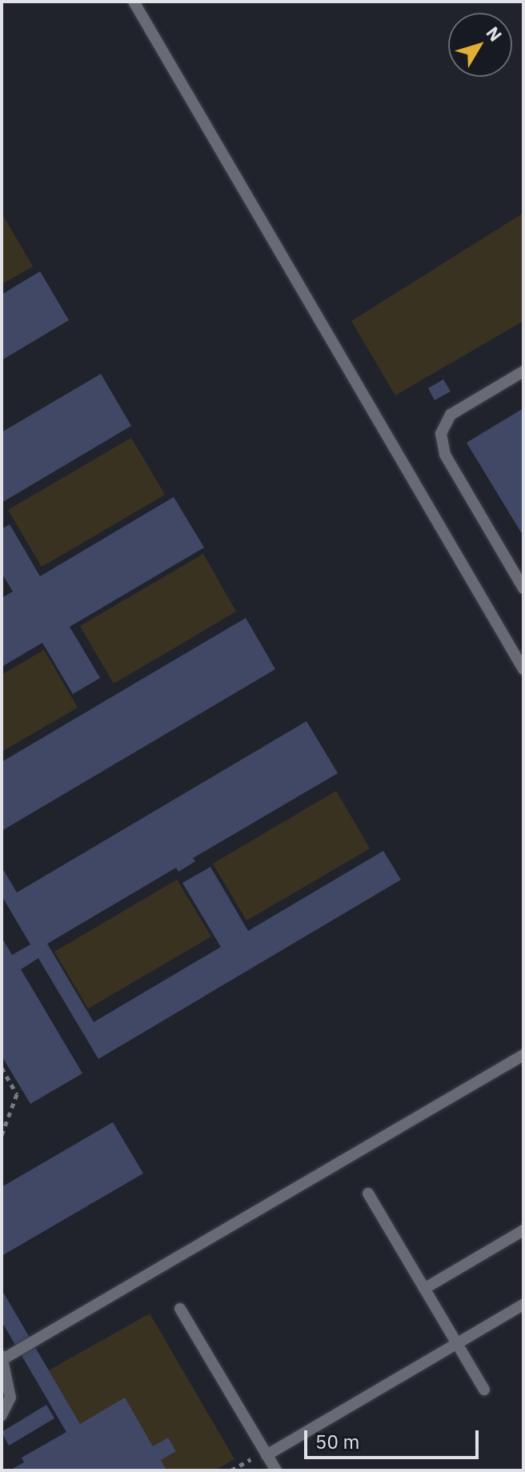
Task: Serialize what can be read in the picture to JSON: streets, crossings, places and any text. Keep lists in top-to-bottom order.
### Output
{
  "scale_bar": "50 m",
  "north": "top right"
}
